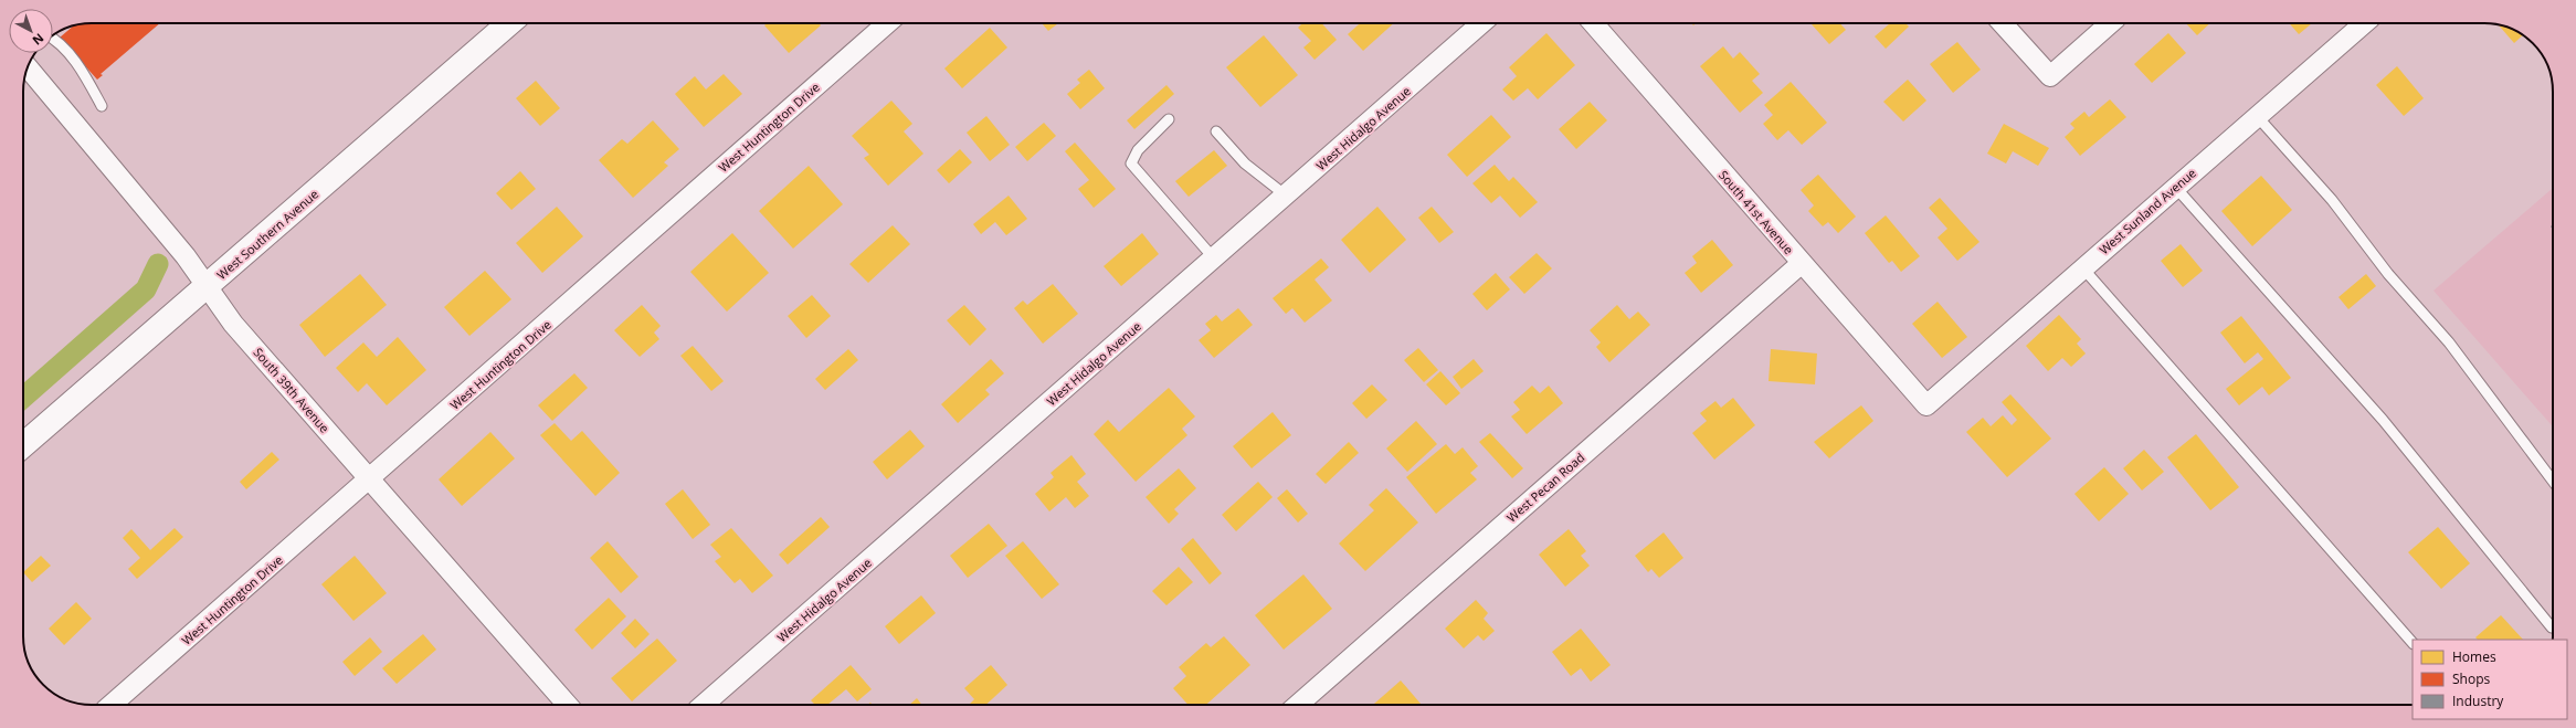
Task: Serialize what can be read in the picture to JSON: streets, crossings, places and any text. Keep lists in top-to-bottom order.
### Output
{
  "streets": {
    "main road": ["West Southern Avenue"],
    "street": [
      "West Huntington Drive",
      "West Hidalgo Avenue",
      "West Sunland Avenue",
      "South 41st Avenue",
      "South 39th Avenue",
      "West Pecan Road"
    ]
  },
  "crossings": [
    ["West Huntington Drive", "South 39th Avenue"],
    ["West Sunland Avenue", "South 41st Avenue"],
    ["South 41st Avenue", "West Pecan Road"],
    ["West Southern Avenue", "South 39th Avenue"]
  ],
  "legend": ["Homes", "Shops", "Industry"],
  "north": "bottom right"
}
